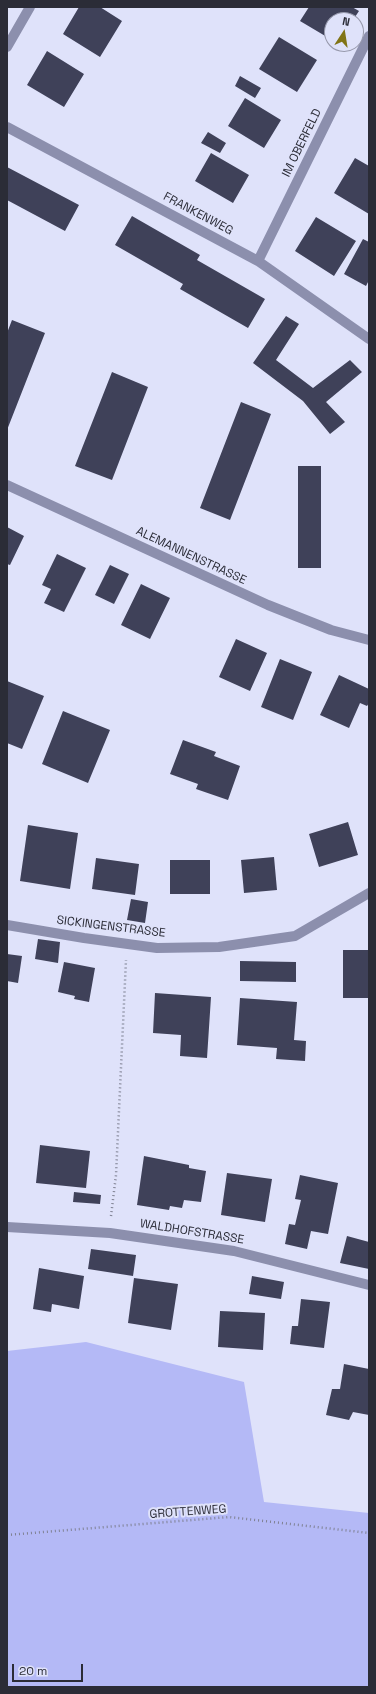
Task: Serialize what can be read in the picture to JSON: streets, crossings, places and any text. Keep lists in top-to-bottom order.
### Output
{
  "streets": {
    "street": [
      "IM OBERFELD",
      "FRANKENWEG",
      "ALEMANNENSTRASSE",
      "SICKINGENSTRASSE",
      "WALDHOFSTRASSE"
    ],
    "path": ["GROTTENWEG"]
  },
  "crossings": [
    ["IM OBERFELD", "FRANKENWEG"]
  ],
  "scale_bar": "20 m",
  "north": "top"
}
